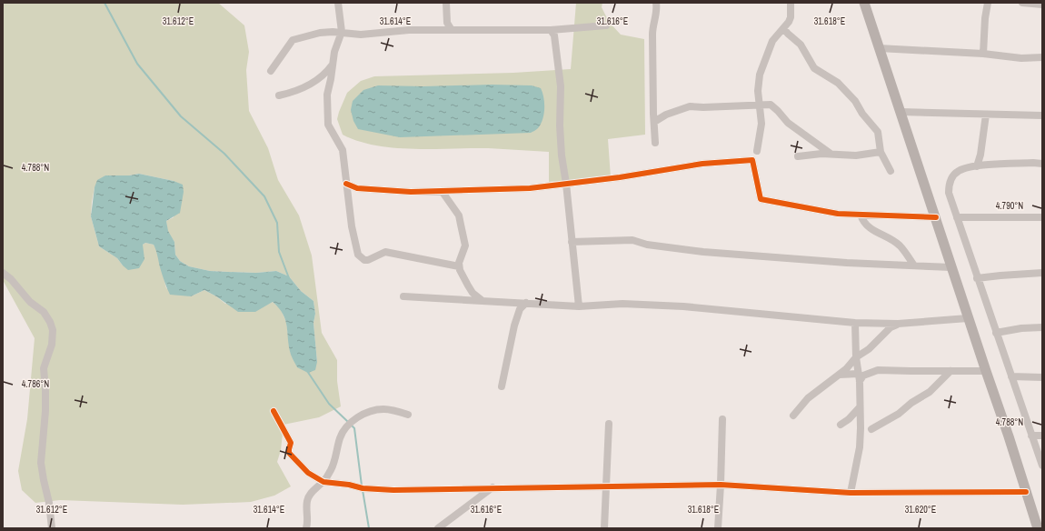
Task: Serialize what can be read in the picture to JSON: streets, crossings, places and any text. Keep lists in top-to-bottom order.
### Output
{
  "coordinates": [
    "31.612°E",
    "31.614°E",
    "31.616°E",
    "31.618°E",
    "4.788°N",
    "4.790°N",
    "4.786°N",
    "31.620°E"
  ]
}
